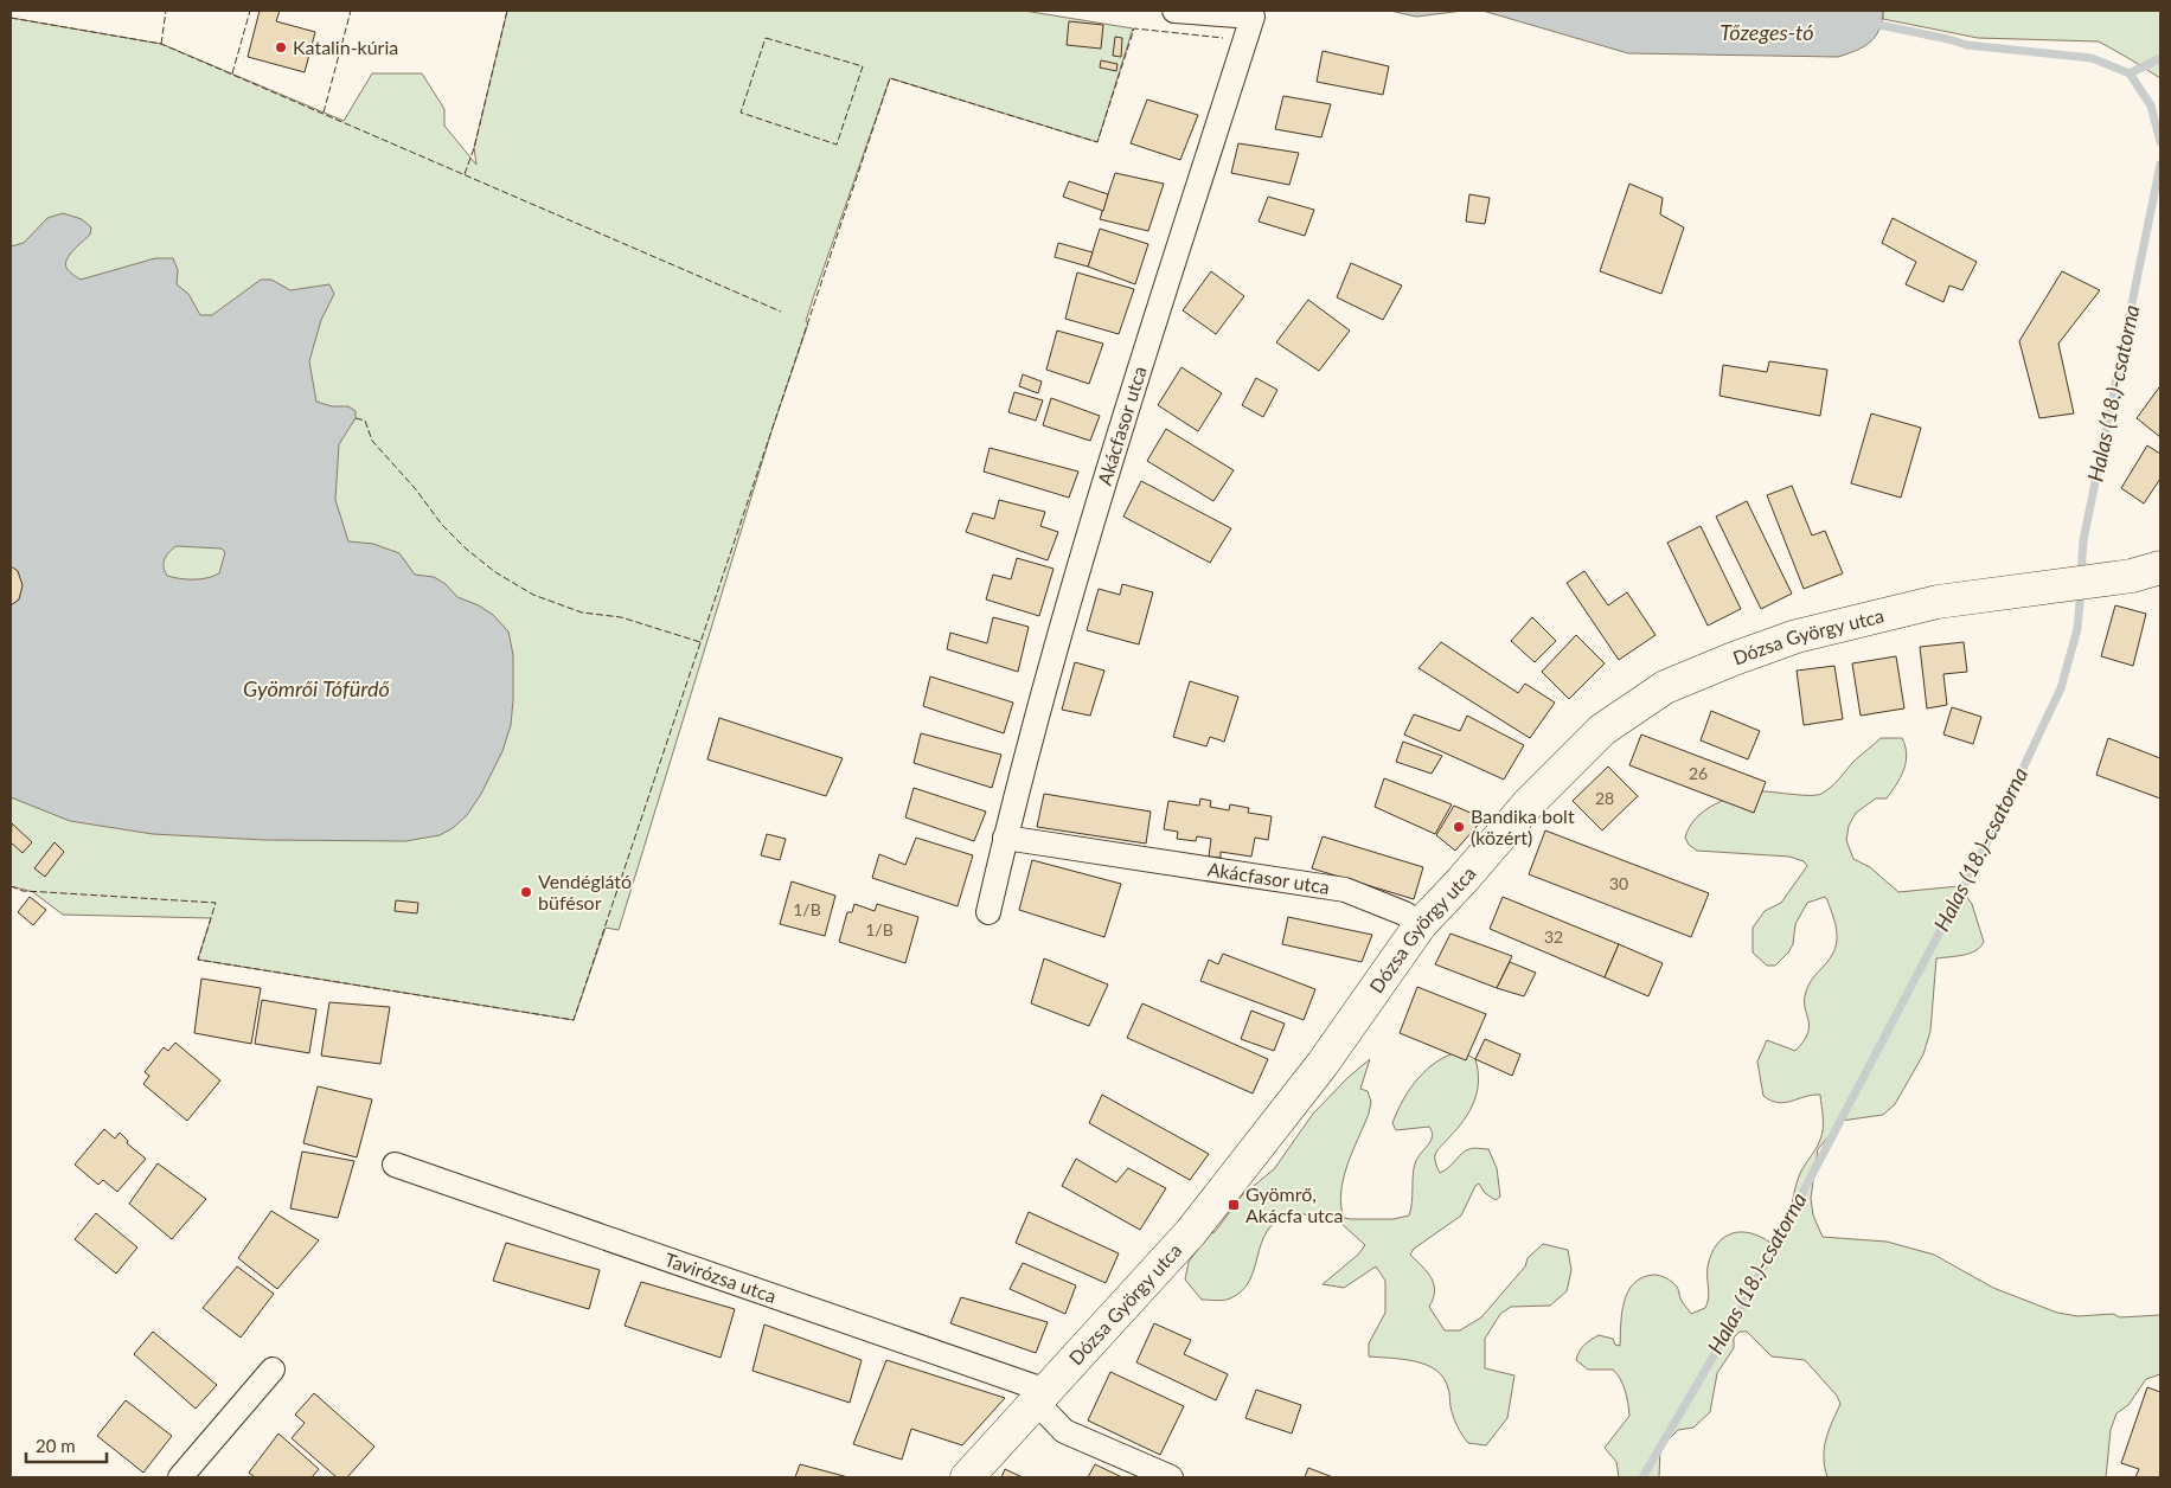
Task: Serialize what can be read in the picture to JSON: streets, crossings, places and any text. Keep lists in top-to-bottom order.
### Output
{
  "streets": {
    "main road": ["Dózsa György utca"],
    "street": ["Akácfasor utca", "Tavirózsa utca"]
  },
  "crossings": [
    ["Akácfasor utca", "Dózsa György utca"],
    ["Dózsa György utca", "Tavirózsa utca"]
  ],
  "water": ["Tőzeges-tó", "Halas (18.)-csatorna", "Gyömrői Tófürdő"],
  "places": {
    "other": ["Katalin-kúria", "Bandika bolt (közért)", "Vendéglátó büfésor"],
    "transit": ["Gyömrő, Akácfa utca"]
  },
  "house_numbers": [
    "26",
    "28",
    "30",
    "1/B",
    "1/B",
    "32"
  ],
  "scale_bar": "20 m"
}
